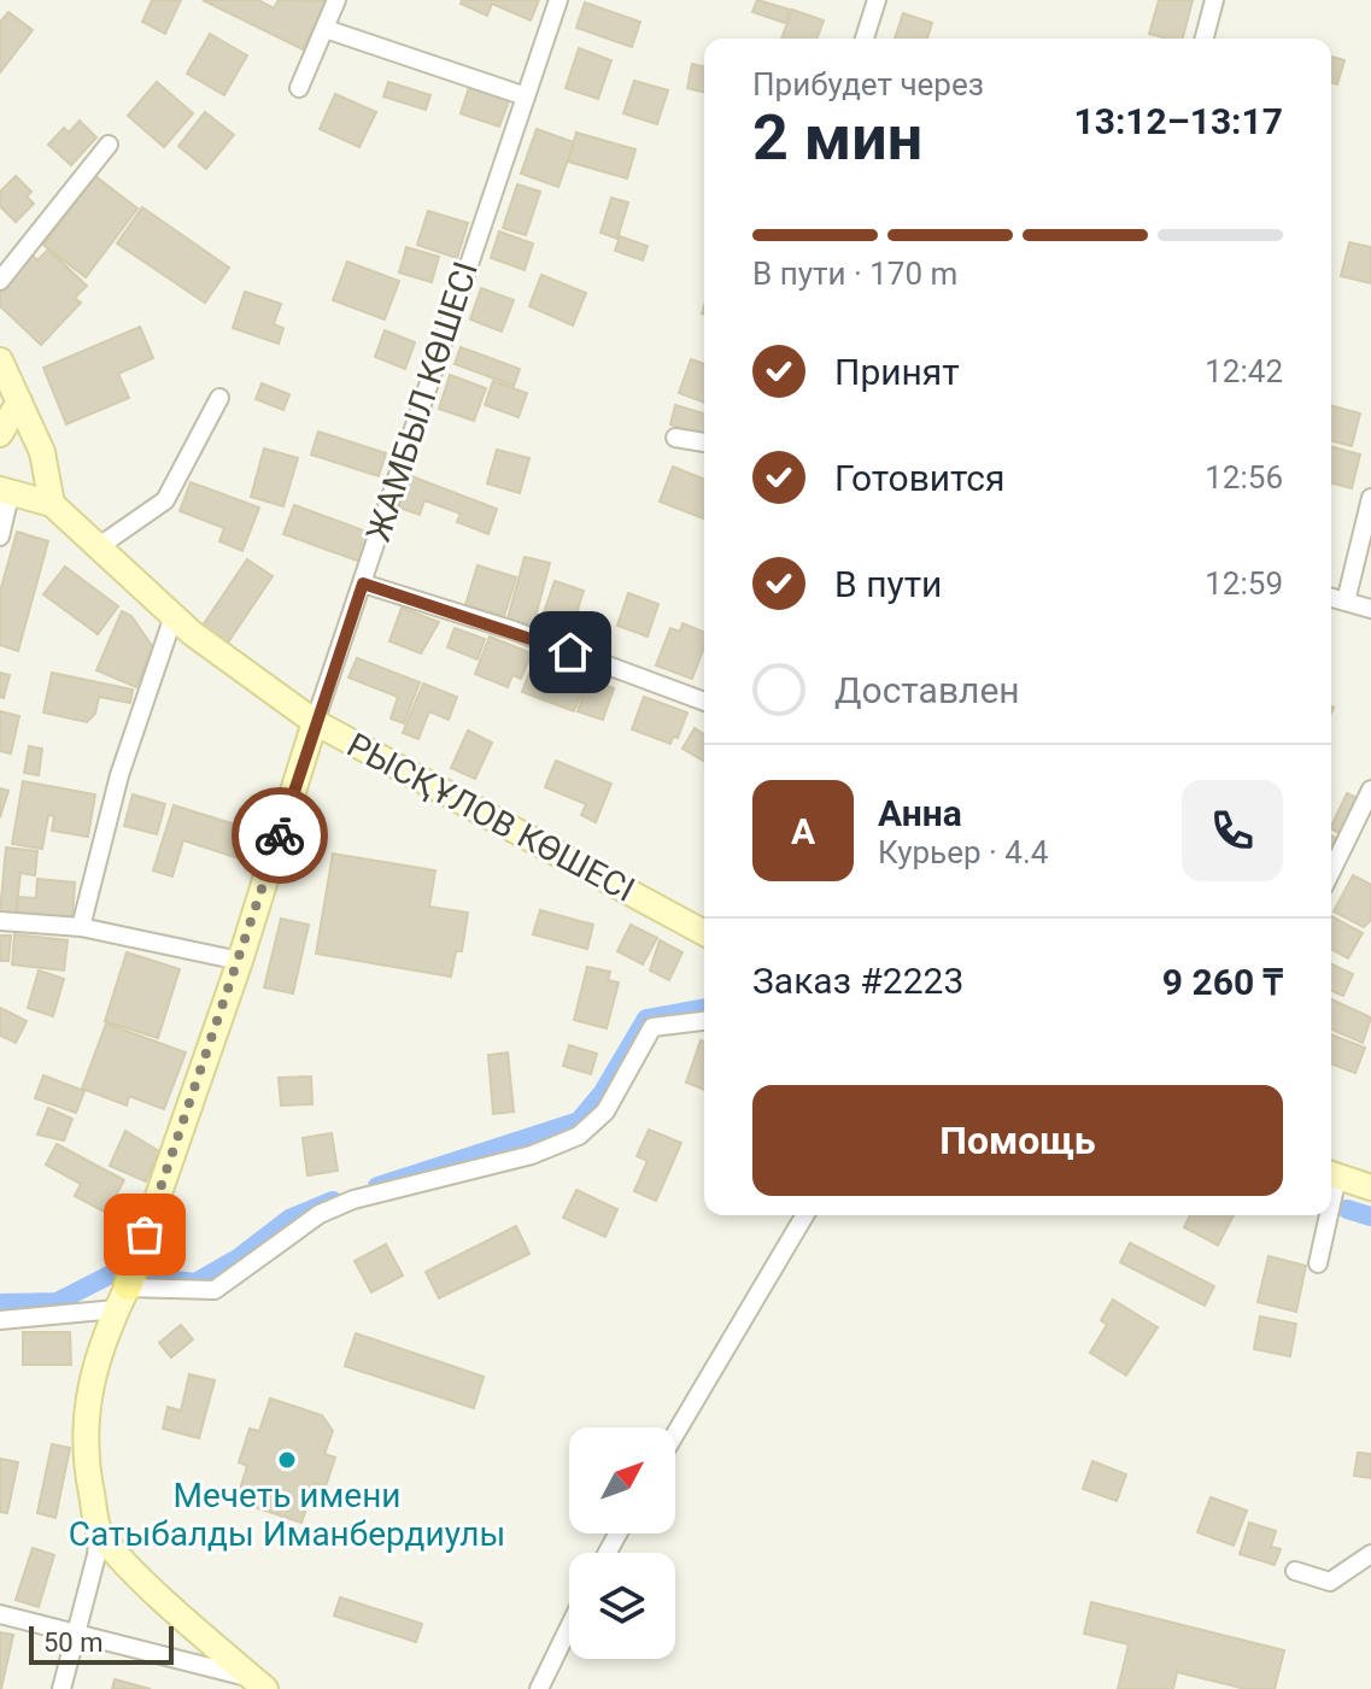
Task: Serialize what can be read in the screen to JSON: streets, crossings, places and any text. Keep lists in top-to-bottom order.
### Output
{
  "streets": {
    "main road": ["ЖАМБЫЛ КӨШЕСІ", "РЫСҚҰЛОВ КӨШЕСІ"]
  },
  "crossings": [
    ["ЖАМБЫЛ КӨШЕСІ", "РЫСҚҰЛОВ КӨШЕСІ"]
  ],
  "places": ["Мечеть имени Сатыбалды Иманбердиулы"],
  "scale_bar": "50 m",
  "north": "top right",
  "page": {
    "heading": ["2 мин", "Прибудет через", "13:12–13:17"],
    "panel": [
      "Анна",
      "Курьер · 4.4",
      "Заказ #2223",
      "9 260 ₸"
    ],
    "bar": "В пути · 170 m",
    "list": [
      ["Принят", "12:42"],
      ["Готовится", "12:56"],
      ["В пути", "12:59"],
      "Доставлен"
    ],
    "round": "А",
    "buttons": "Помощь",
    "scale": "50 m"
  }
}
